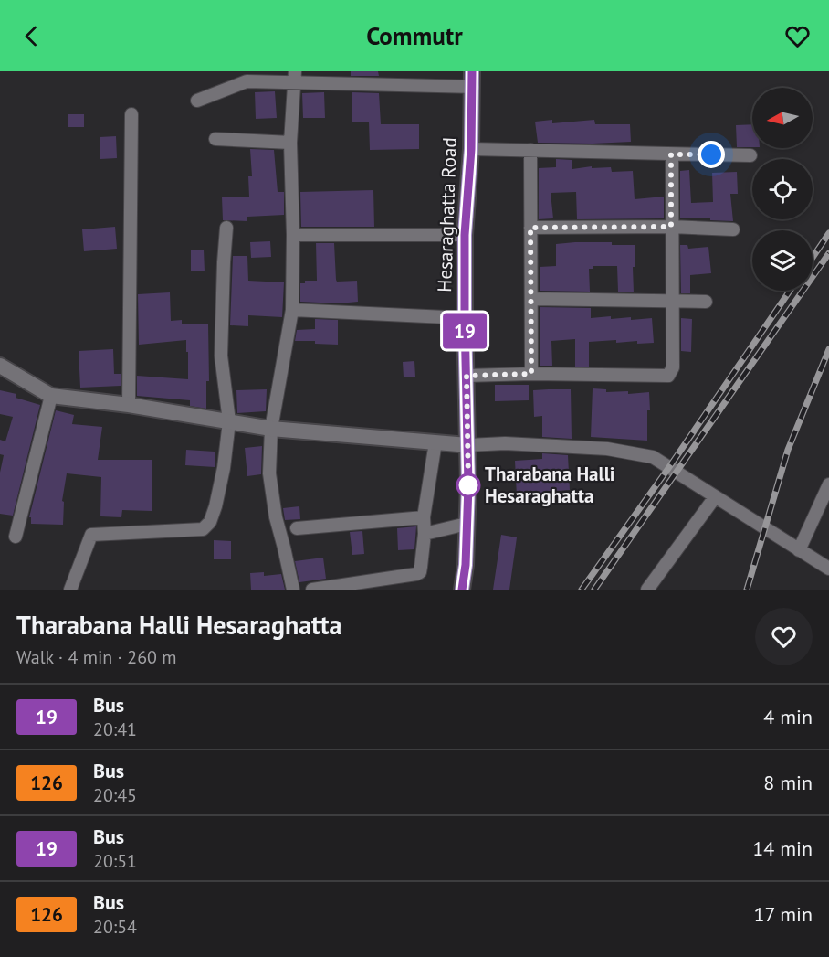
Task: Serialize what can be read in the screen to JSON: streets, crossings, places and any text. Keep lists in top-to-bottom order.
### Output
{
  "streets": {
    "main road": ["Hesaraghatta Road"]
  },
  "places": ["Tharabana Halli Hesaraghatta"],
  "lines": ["bus line 19"],
  "north": "left",
  "page": {
    "header": "Commutr",
    "on_map": "19",
    "heading": ["Tharabana Halli Hesaraghatta", "Walk · 4 min · 260 m"],
    "list": [
      {
        "mark": "19",
        "name": "Bus",
        "note": "20:41",
        "value": "4 min"
      },
      {
        "mark": "126",
        "name": "Bus",
        "note": "20:45",
        "value": "8 min"
      },
      {
        "mark": "19",
        "name": "Bus",
        "note": "20:51",
        "value": "14 min"
      },
      {
        "mark": "126",
        "name": "Bus",
        "note": "20:54",
        "value": "17 min"
      }
    ]
  }
}
